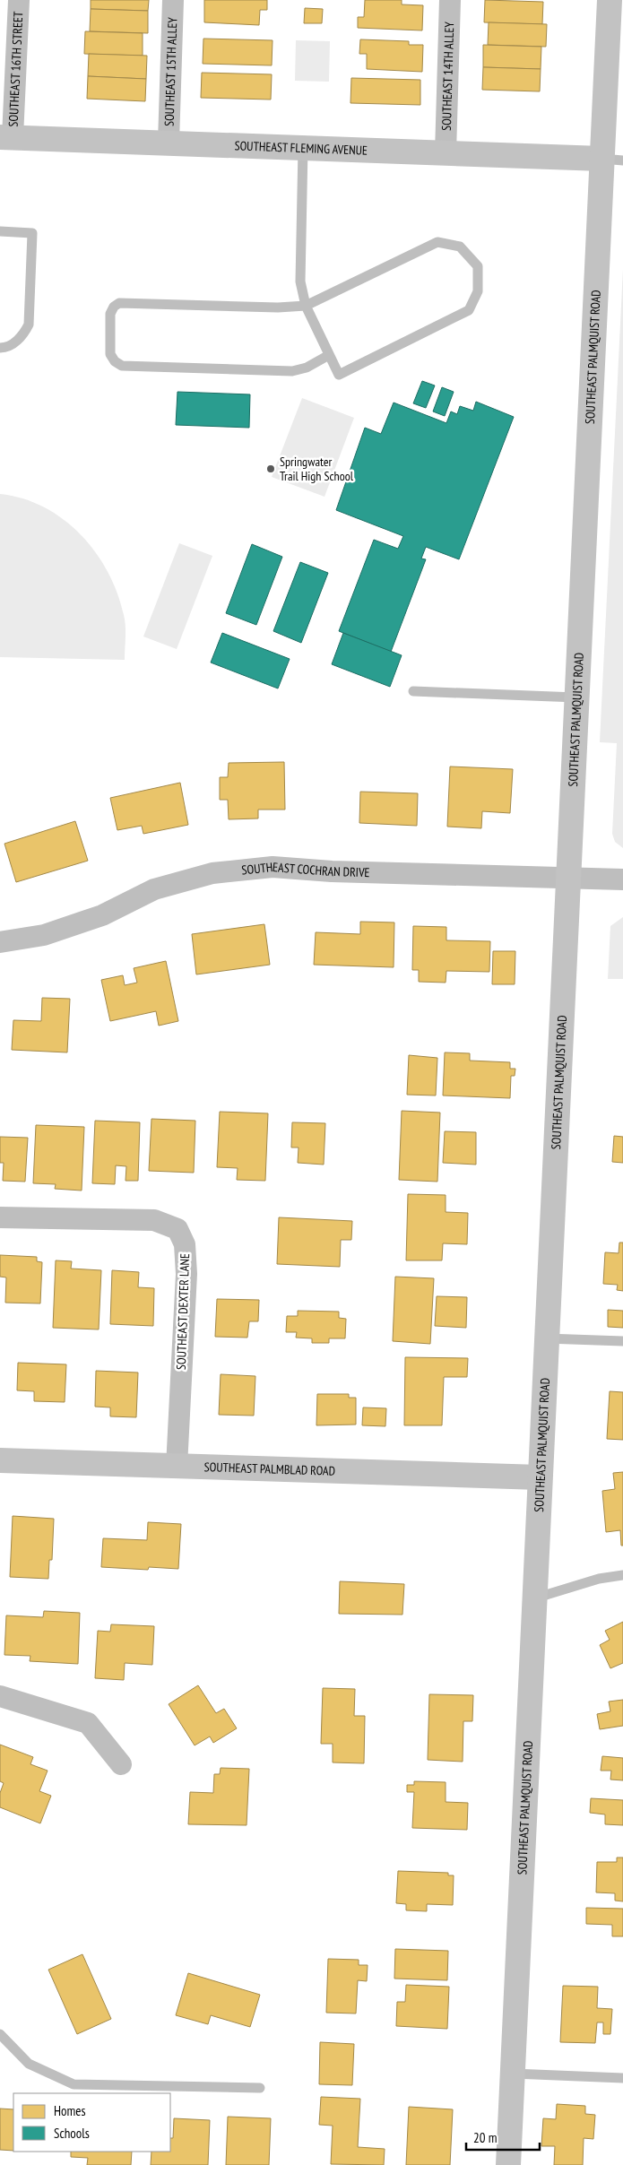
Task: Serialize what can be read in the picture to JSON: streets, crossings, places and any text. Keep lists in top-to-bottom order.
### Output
{
  "streets": {
    "main road": ["SOUTHEAST FLEMING AVENUE", "SOUTHEAST PALMQUIST ROAD", "SOUTHEAST PALMBLAD ROAD"],
    "street": [
      "SOUTHEAST 16TH STREET",
      "SOUTHEAST 15TH ALLEY",
      "SOUTHEAST 14TH ALLEY",
      "SOUTHEAST COCHRAN DRIVE",
      "SOUTHEAST DEXTER LANE"
    ]
  },
  "crossings": [
    ["SOUTHEAST 16TH STREET", "SOUTHEAST FLEMING AVENUE"],
    ["SOUTHEAST 15TH ALLEY", "SOUTHEAST FLEMING AVENUE"],
    ["SOUTHEAST 14TH ALLEY", "SOUTHEAST FLEMING AVENUE"],
    ["SOUTHEAST FLEMING AVENUE", "SOUTHEAST PALMQUIST ROAD"],
    ["SOUTHEAST PALMQUIST ROAD", "SOUTHEAST COCHRAN DRIVE"],
    ["SOUTHEAST PALMQUIST ROAD", "SOUTHEAST PALMBLAD ROAD"],
    ["SOUTHEAST DEXTER LANE", "SOUTHEAST PALMBLAD ROAD"]
  ],
  "places": ["Springwater Trail High School"],
  "legend": ["Homes", "Schools"],
  "scale_bar": "20 m"
}
